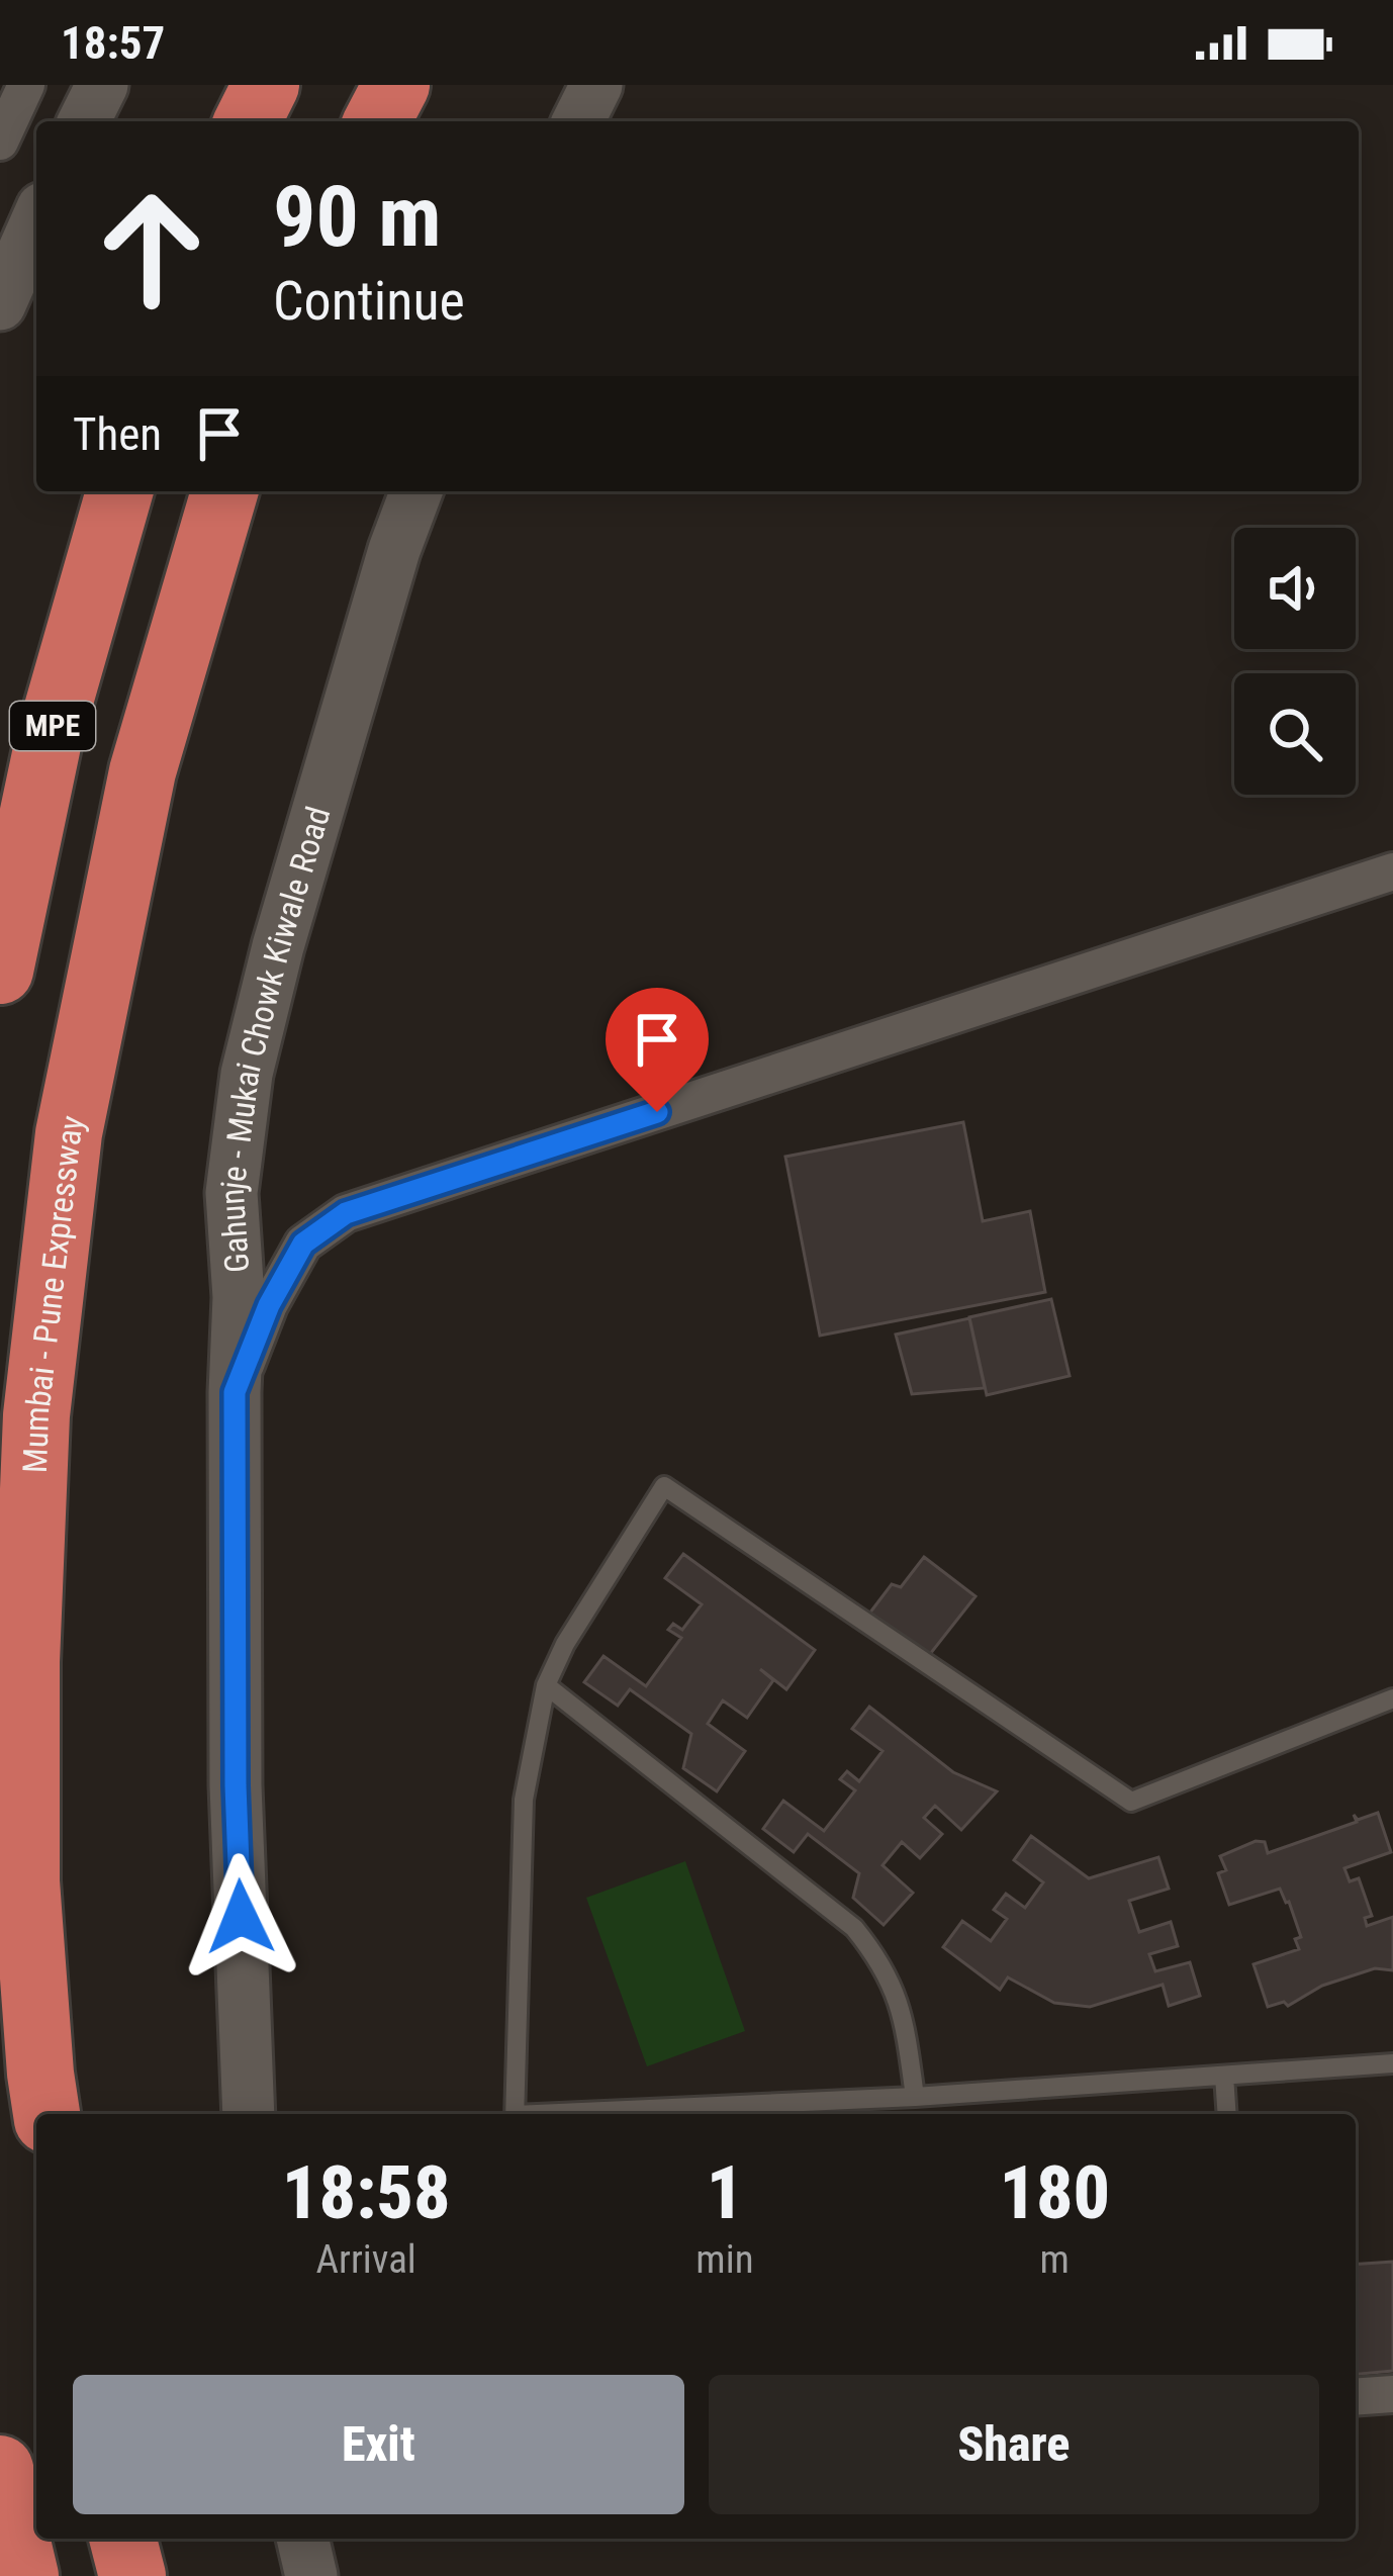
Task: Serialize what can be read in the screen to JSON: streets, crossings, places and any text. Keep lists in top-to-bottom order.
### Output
{
  "streets": {
    "highway": ["MPE", "Mumbai - Pune Expressway"],
    "street": ["Gahunje - Mukai Chowk Kiwale Road"]
  },
  "page": {
    "status": "18:57",
    "turn": ["90 m", "Continue"],
    "then": "Then",
    "eta": [
      "18:58",
      "Arrival",
      "1",
      "min",
      "180",
      "m"
    ],
    "buttons": ["Exit", "Share"]
  }
}
